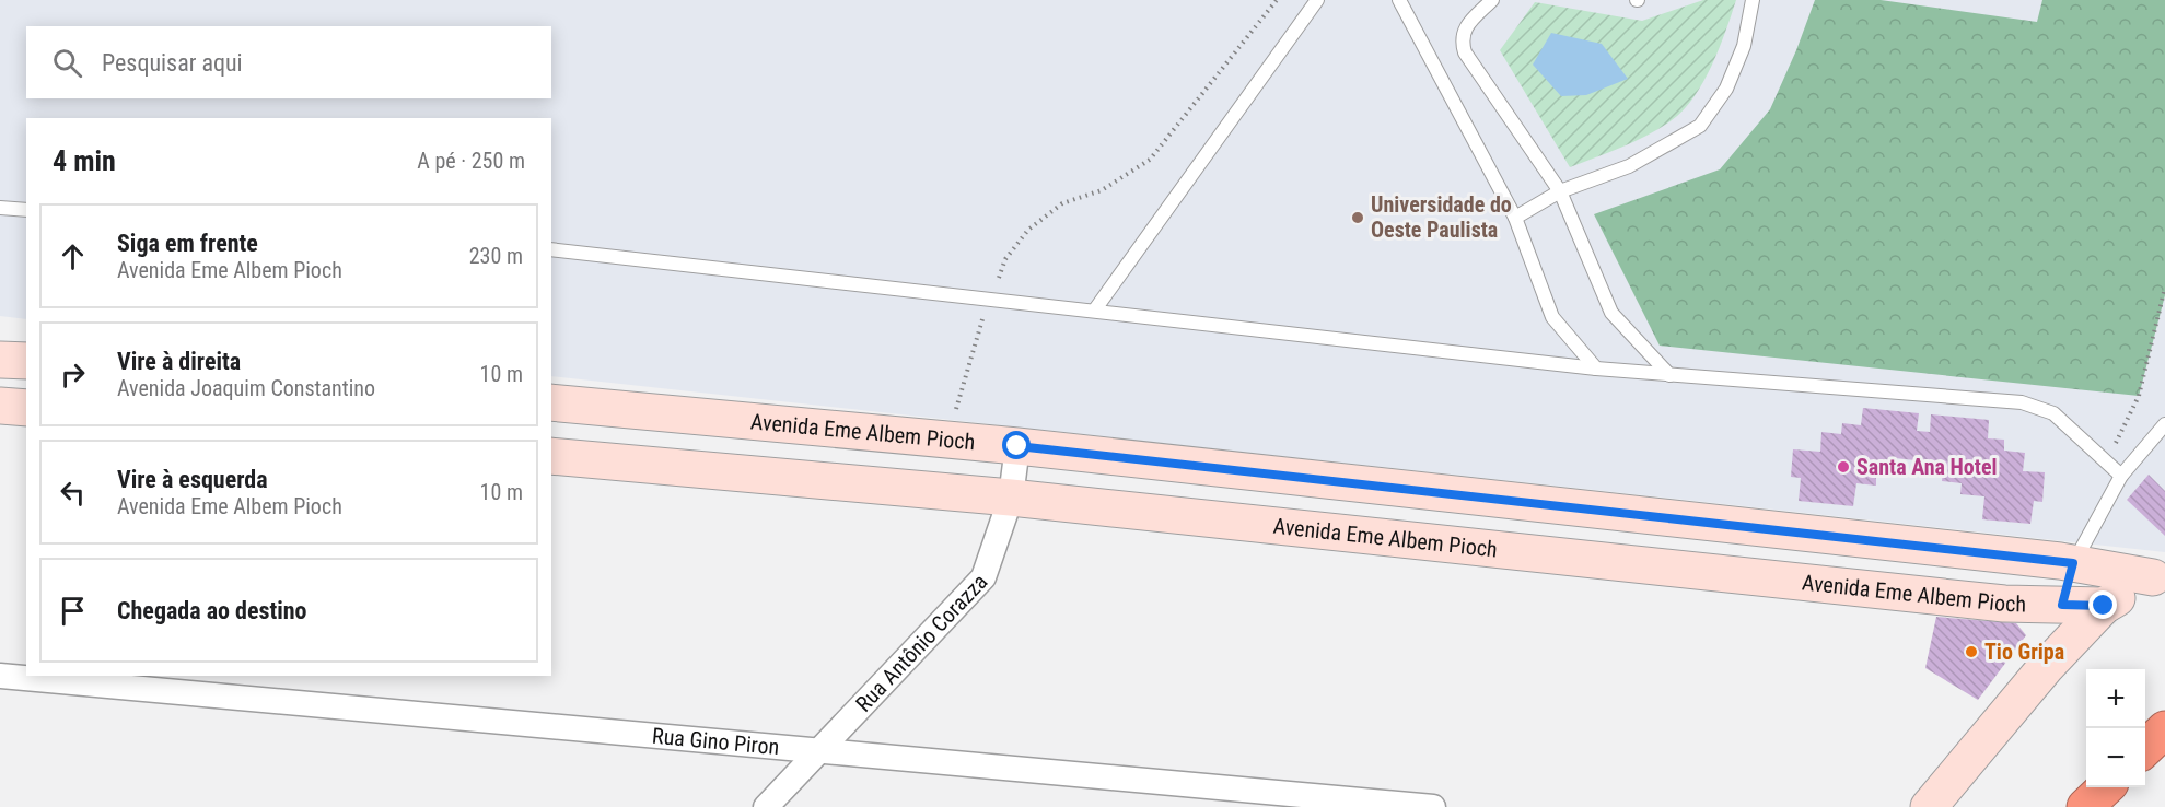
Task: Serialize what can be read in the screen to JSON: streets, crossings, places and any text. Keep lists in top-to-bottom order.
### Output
{
  "streets": {
    "street": ["Avenida Eme Albem Pioch", "Rua Antônio Corazza", "Rua Gino Piron"]
  },
  "crossings": [
    ["Avenida Eme Albem Pioch", "Rua Antônio Corazza"],
    ["Rua Antônio Corazza", "Rua Gino Piron"]
  ],
  "places": ["Universidade do Oeste Paulista", "Santa Ana Hotel", "Tio Gripa"],
  "page": {
    "search": "Pesquisar aqui",
    "heading": ["4 min", "A pé · 250 m"],
    "list": [
      ["Siga em frente", "Avenida Eme Albem Pioch", "230 m"],
      ["Vire à direita", "Avenida Joaquim Constantino", "10 m"],
      ["Vire à esquerda", "Avenida Eme Albem Pioch", "10 m"],
      "Chegada ao destino"
    ],
    "map_buttons": ["+", "−"]
  }
}
